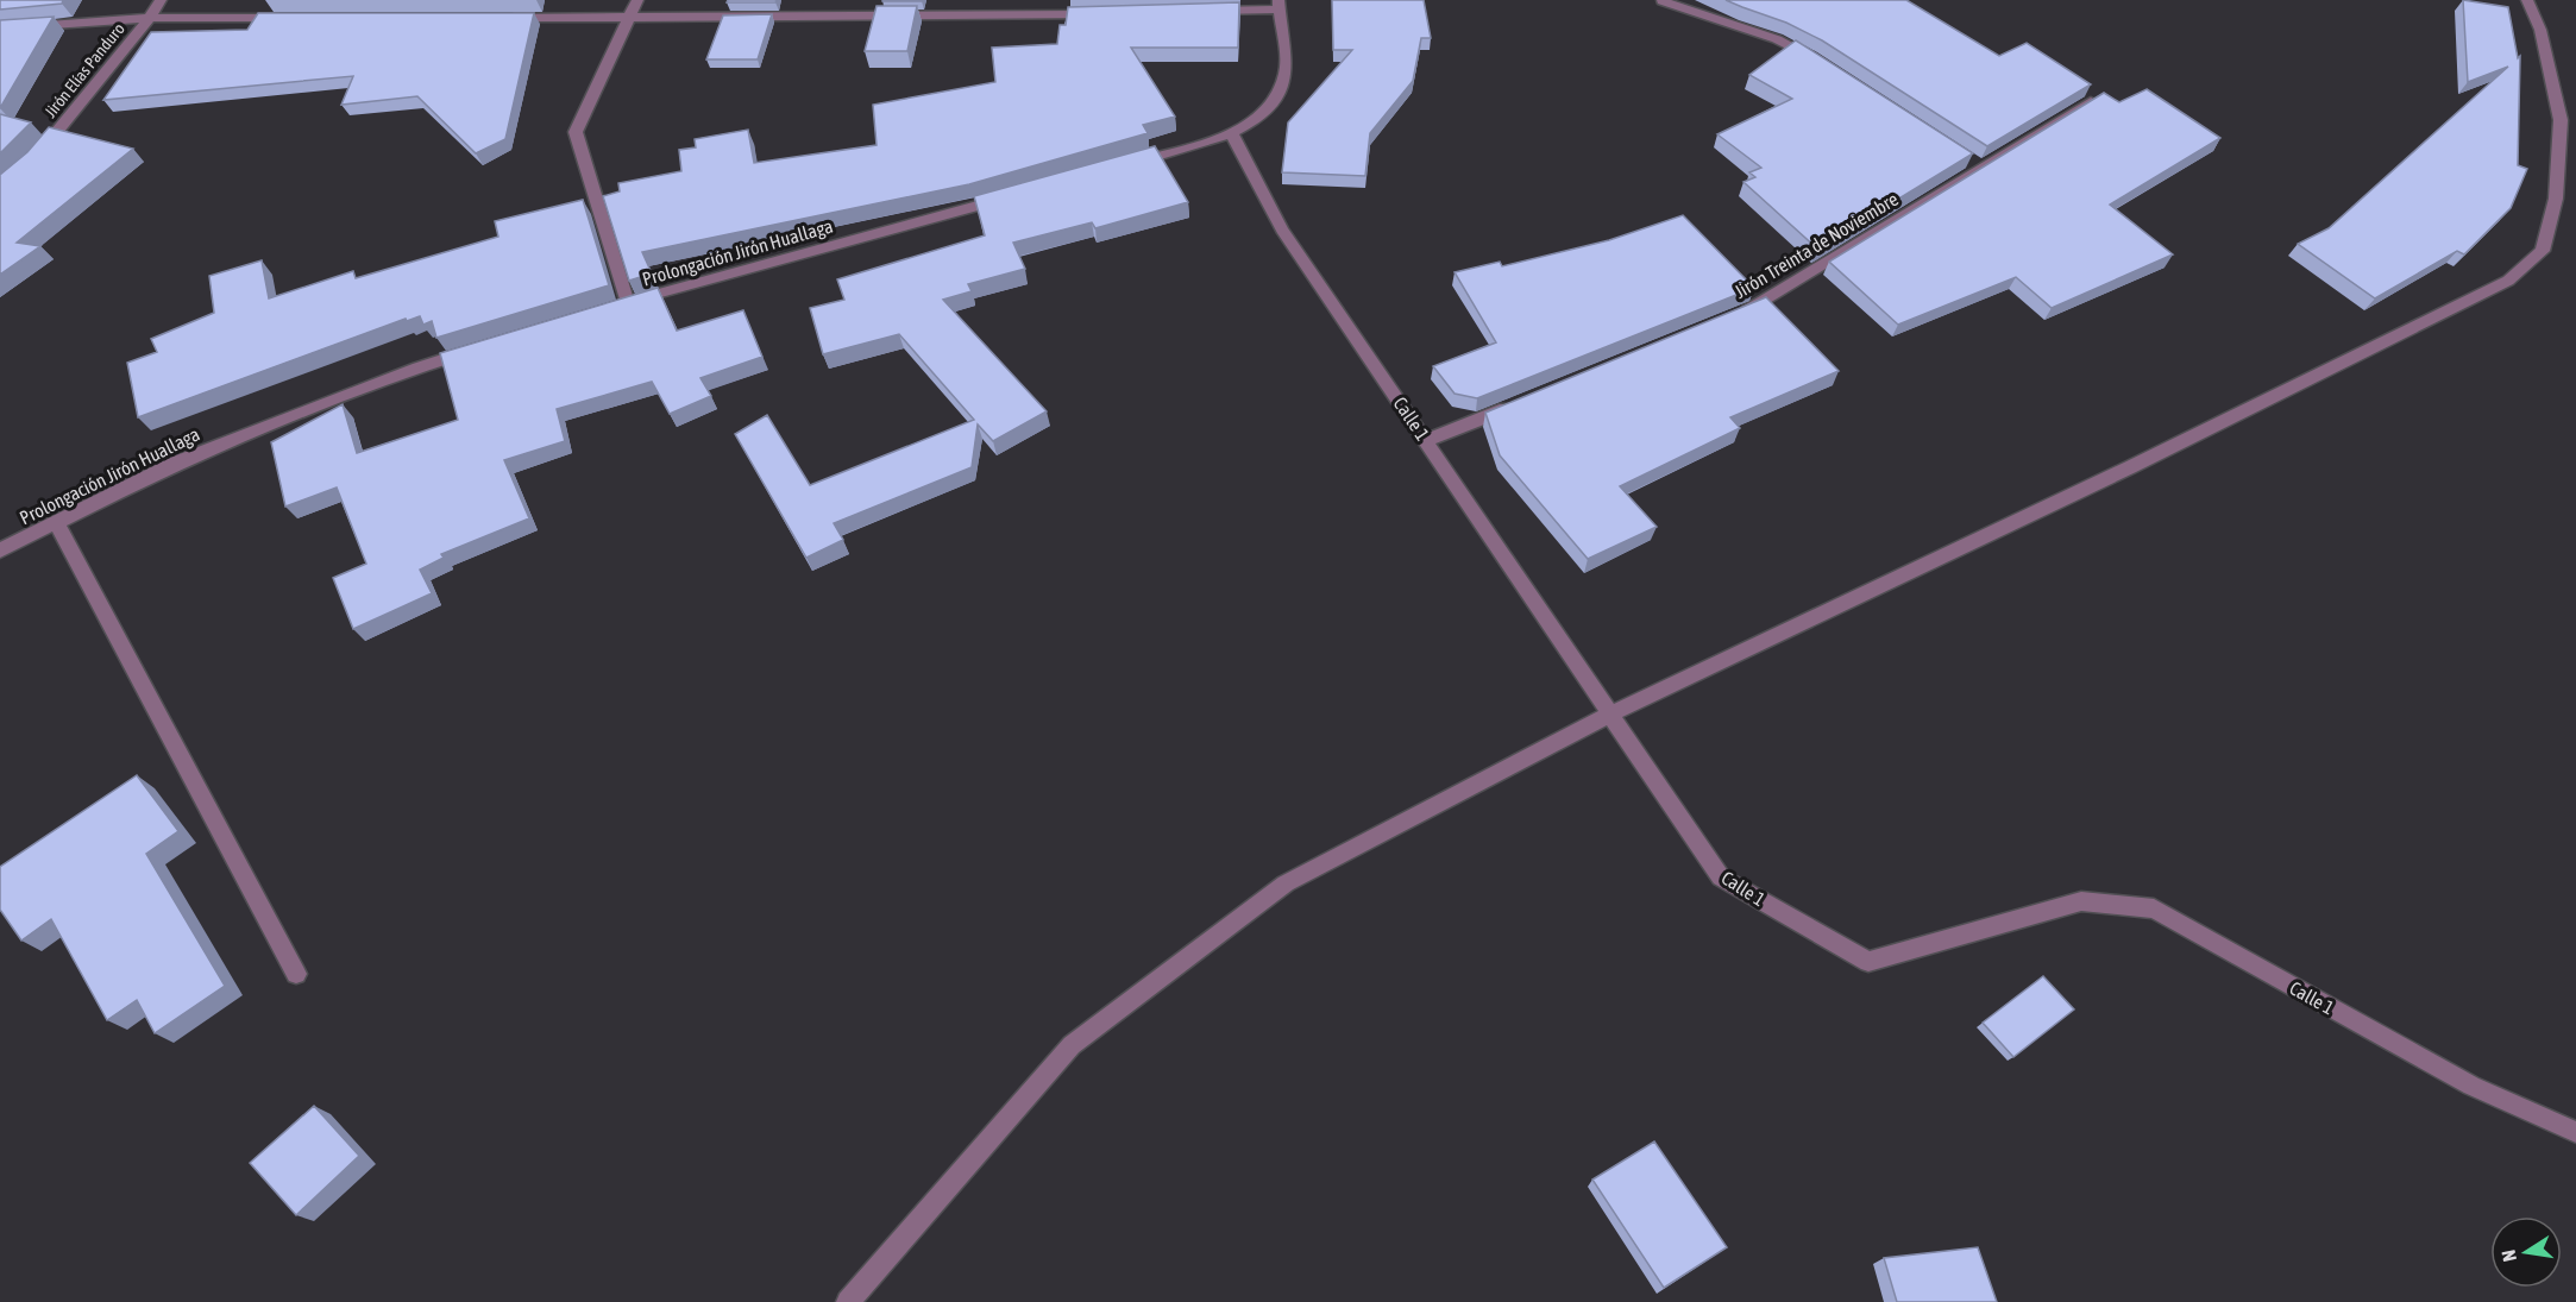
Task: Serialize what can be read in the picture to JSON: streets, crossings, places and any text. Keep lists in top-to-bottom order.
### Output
{
  "streets": {
    "street": [
      "Jirón Elías Panduro",
      "Jirón Treinta de Noviembre",
      "Prolongación Jirón Huallaga",
      "Calle 1"
    ]
  },
  "north": "left"
}
